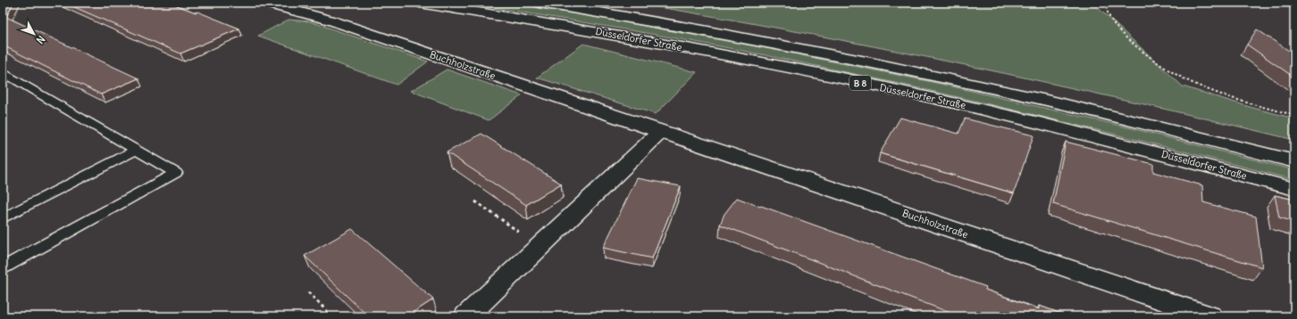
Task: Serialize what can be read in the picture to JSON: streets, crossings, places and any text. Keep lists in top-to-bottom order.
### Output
{
  "streets": {
    "main road": ["Düsseldorfer Straße", "Buchholzstraße", "B 8"]
  },
  "north": "bottom right"
}
